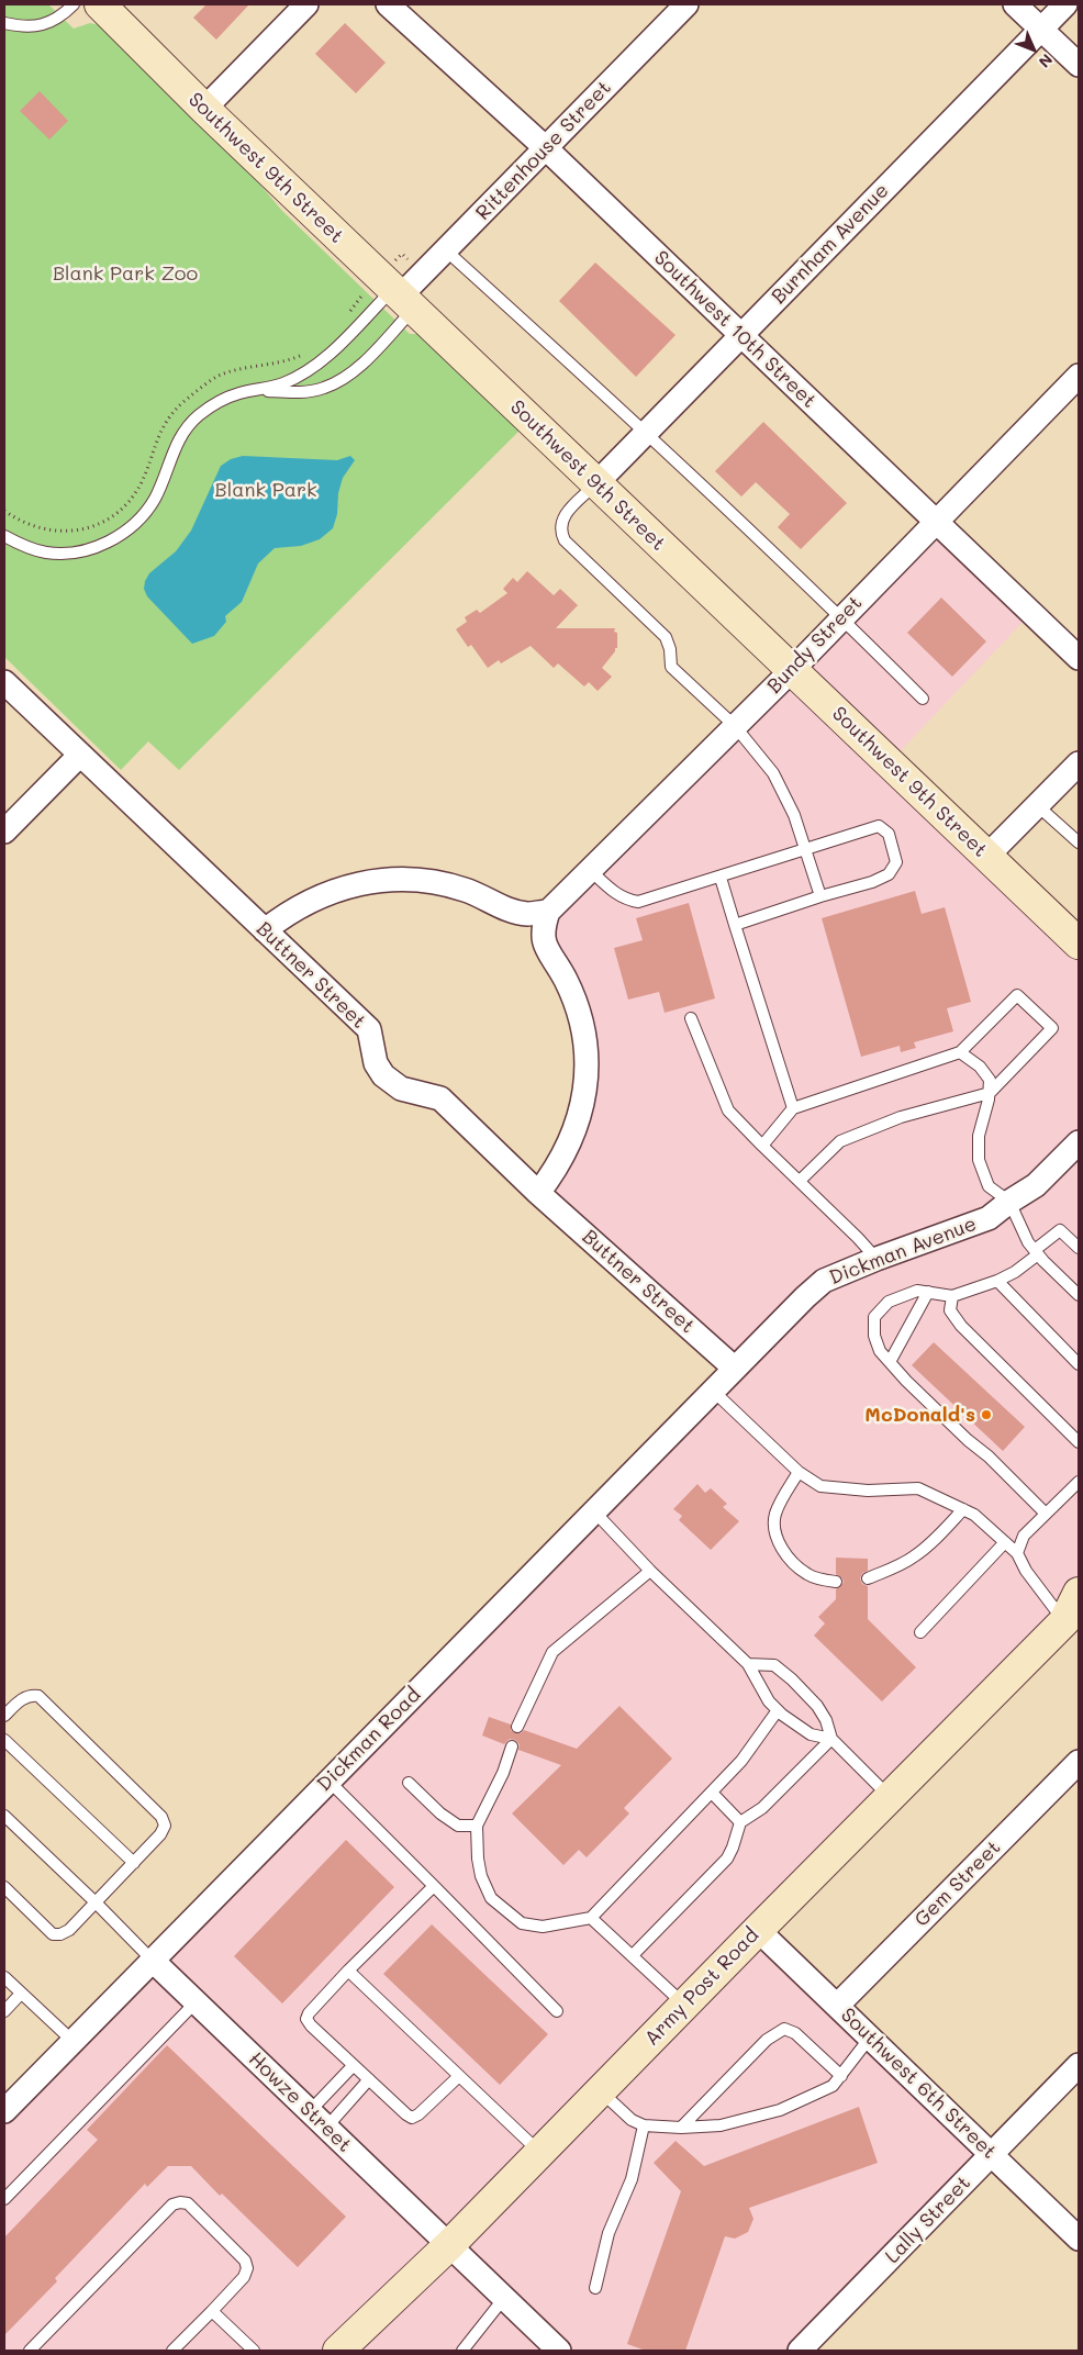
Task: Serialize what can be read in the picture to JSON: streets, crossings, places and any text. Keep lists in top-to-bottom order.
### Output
{
  "streets": {
    "main road": ["Southwest 9th Street", "Army Post Road"],
    "street": [
      "Rittenhouse Street",
      "Burnham Avenue",
      "Southwest 10th Street",
      "Bundy Street",
      "Buttner Street",
      "Dickman Avenue",
      "Dickman Road",
      "Gem Street",
      "Southwest 6th Street",
      "Howze Street",
      "Lally Street"
    ]
  },
  "crossings": [
    ["Rittenhouse Street", "Southwest 9th Street"],
    ["Rittenhouse Street", "Southwest 10th Street"],
    ["Southwest 9th Street", "Burnham Avenue"],
    ["Southwest 9th Street", "Bundy Street"],
    ["Burnham Avenue", "Southwest 10th Street"],
    ["Southwest 10th Street", "Bundy Street"],
    ["Buttner Street", "Dickman Avenue"],
    ["Buttner Street", "Dickman Road"],
    ["Dickman Avenue", "Dickman Road"],
    ["Dickman Road", "Howze Street"],
    ["Gem Street", "Southwest 6th Street"],
    ["Army Post Road", "Southwest 6th Street"],
    ["Army Post Road", "Howze Street"],
    ["Southwest 6th Street", "Lally Street"]
  ],
  "parks": ["Blank Park Zoo", "Blank Park"],
  "places": ["McDonald's"],
  "north": "bottom right"
}
